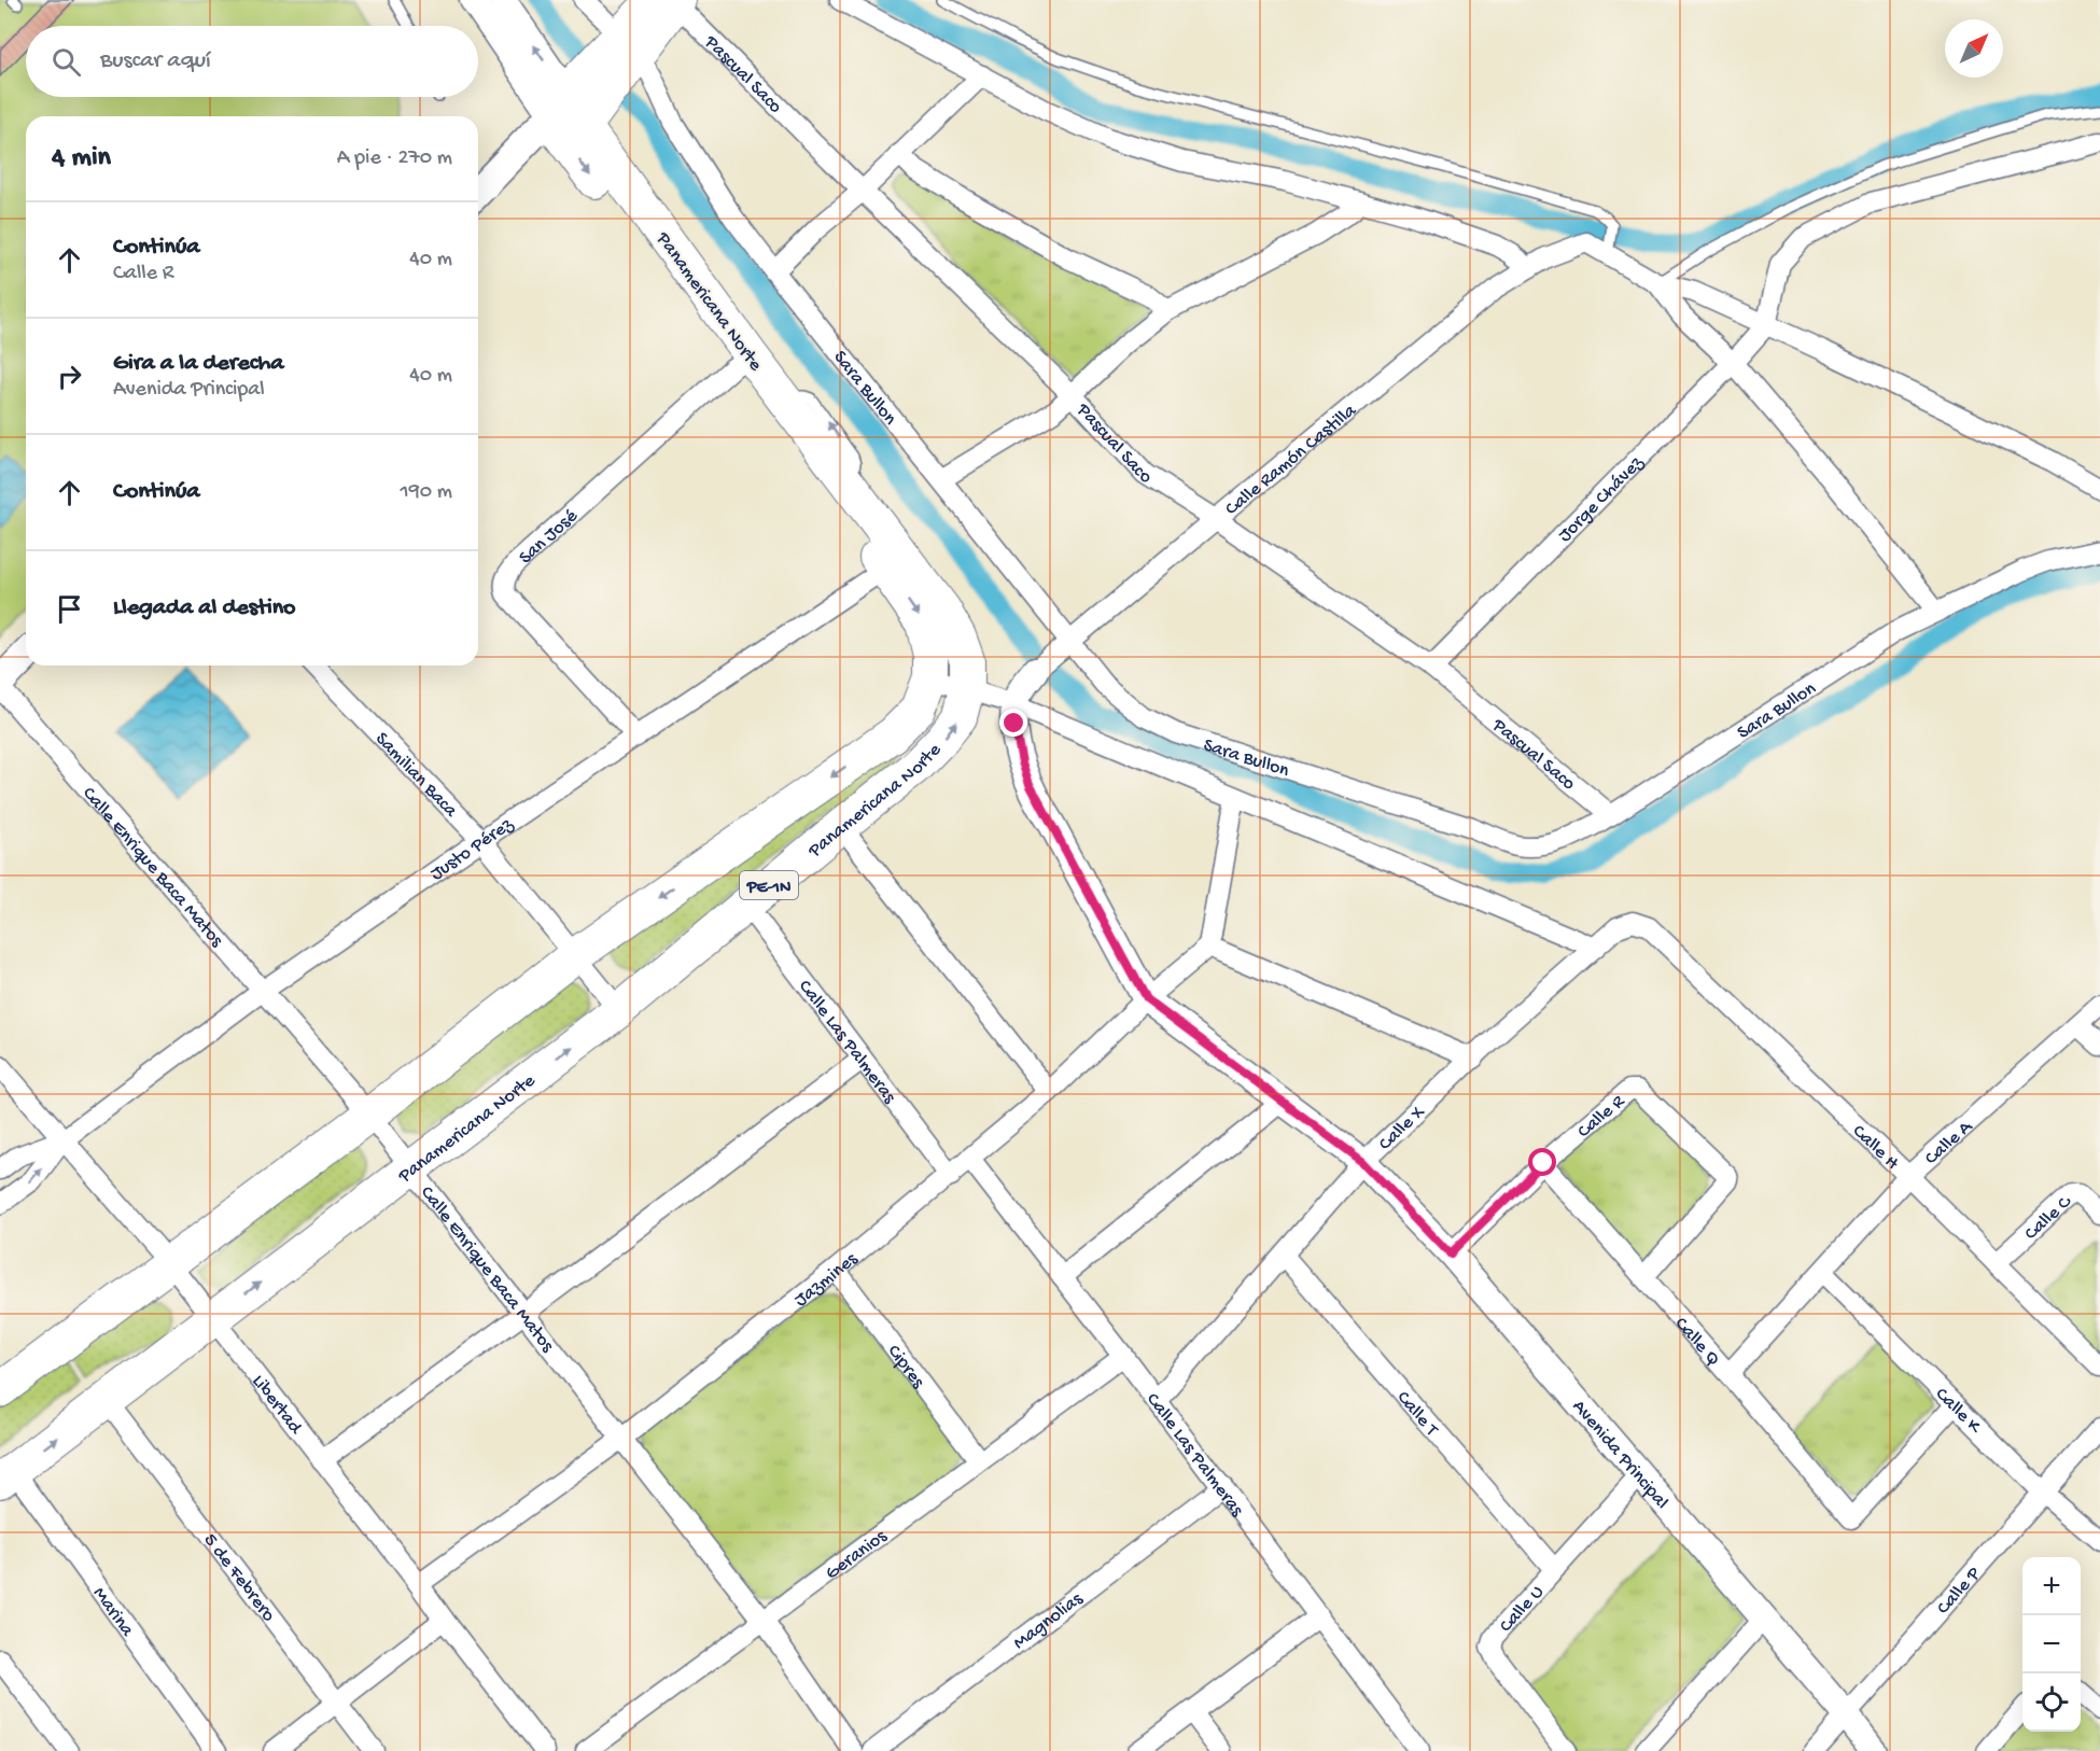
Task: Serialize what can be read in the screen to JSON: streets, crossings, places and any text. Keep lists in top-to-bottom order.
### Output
{
  "streets": {
    "highway": ["Panamericana Norte", "PE-1N"],
    "street": [
      "Pascual Saco",
      "Sara Bullon",
      "Calle Ramón Castilla",
      "Jorge Chávez",
      "San José",
      "Samilian Baca",
      "Justo Pérez",
      "Calle Enrique Baca Matos",
      "Calle Las Palmeras",
      "Calle R",
      "Calle X",
      "Calle A",
      "Calle H",
      "Calle C",
      "Jazmines",
      "Calle Q",
      "Cipres",
      "Libertad",
      "Calle K",
      "Calle T",
      "Avenida Principal",
      "Geranios",
      "5 de Febrero",
      "Calle P",
      "Calle U",
      "Marina",
      "Magnolias"
    ]
  },
  "crossings": [
    ["Pascual Saco", "Sara Bullon"],
    ["Pascual Saco", "Calle Ramón Castilla"],
    ["Pascual Saco", "Jorge Chávez"],
    ["Panamericana Norte", "San José"],
    ["Panamericana Norte", "Samilian Baca"],
    ["Panamericana Norte", "Justo Pérez"],
    ["Panamericana Norte", "Calle Enrique Baca Matos"],
    ["Panamericana Norte", "Calle Las Palmeras"],
    ["Panamericana Norte", "Libertad"],
    ["Panamericana Norte", "5 de Febrero"],
    ["Panamericana Norte", "Marina"],
    ["Sara Bullon", "Calle Ramón Castilla"],
    ["San José", "Justo Pérez"],
    ["Samilian Baca", "Justo Pérez"],
    ["Justo Pérez", "Calle Enrique Baca Matos"],
    ["Justo Pérez", "Libertad"],
    ["Calle Enrique Baca Matos", "Jazmines"],
    ["Calle Enrique Baca Matos", "Geranios"],
    ["Calle Las Palmeras", "Calle X"],
    ["Calle Las Palmeras", "Jazmines"],
    ["Calle Las Palmeras", "Geranios"],
    ["Calle Las Palmeras", "Magnolias"],
    ["Calle R", "Calle Q"],
    ["Calle R", "Avenida Principal"],
    ["Calle X", "Calle H"],
    ["Calle X", "Calle T"],
    ["Calle X", "Avenida Principal"],
    ["Calle A", "Calle H"],
    ["Calle A", "Calle Q"],
    ["Calle A", "Calle K"],
    ["Calle H", "Calle C"],
    ["Jazmines", "Cipres"],
    ["Jazmines", "Libertad"],
    ["Jazmines", "Avenida Principal"],
    ["Calle Q", "Calle K"],
    ["Cipres", "Geranios"],
    ["Calle K", "Calle P"],
    ["Calle T", "Calle U"],
    ["Avenida Principal", "Calle P"],
    ["Avenida Principal", "Calle U"]
  ],
  "north": "top right",
  "page": {
    "search": "Buscar aquí",
    "heading": ["4 min", "A pie · 270 m"],
    "list": [
      ["Continúa", "Calle R", "40 m"],
      ["Gira a la derecha", "Avenida Principal", "40 m"],
      ["Continúa", "190 m"],
      "Llegada al destino"
    ],
    "map_buttons": ["+", "−"]
  }
}
